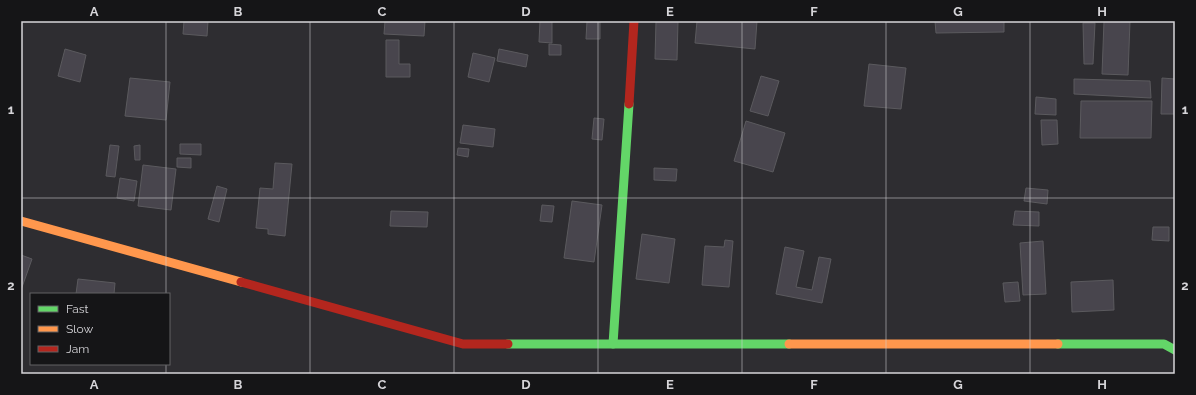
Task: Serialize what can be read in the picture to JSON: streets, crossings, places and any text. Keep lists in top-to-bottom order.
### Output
{
  "legend": ["Fast", "Slow", "Jam"],
  "grid": {
    "columns": [
      "A",
      "B",
      "C",
      "D",
      "E",
      "F",
      "G",
      "H"
    ],
    "rows": ["1", "2"]
  }
}
